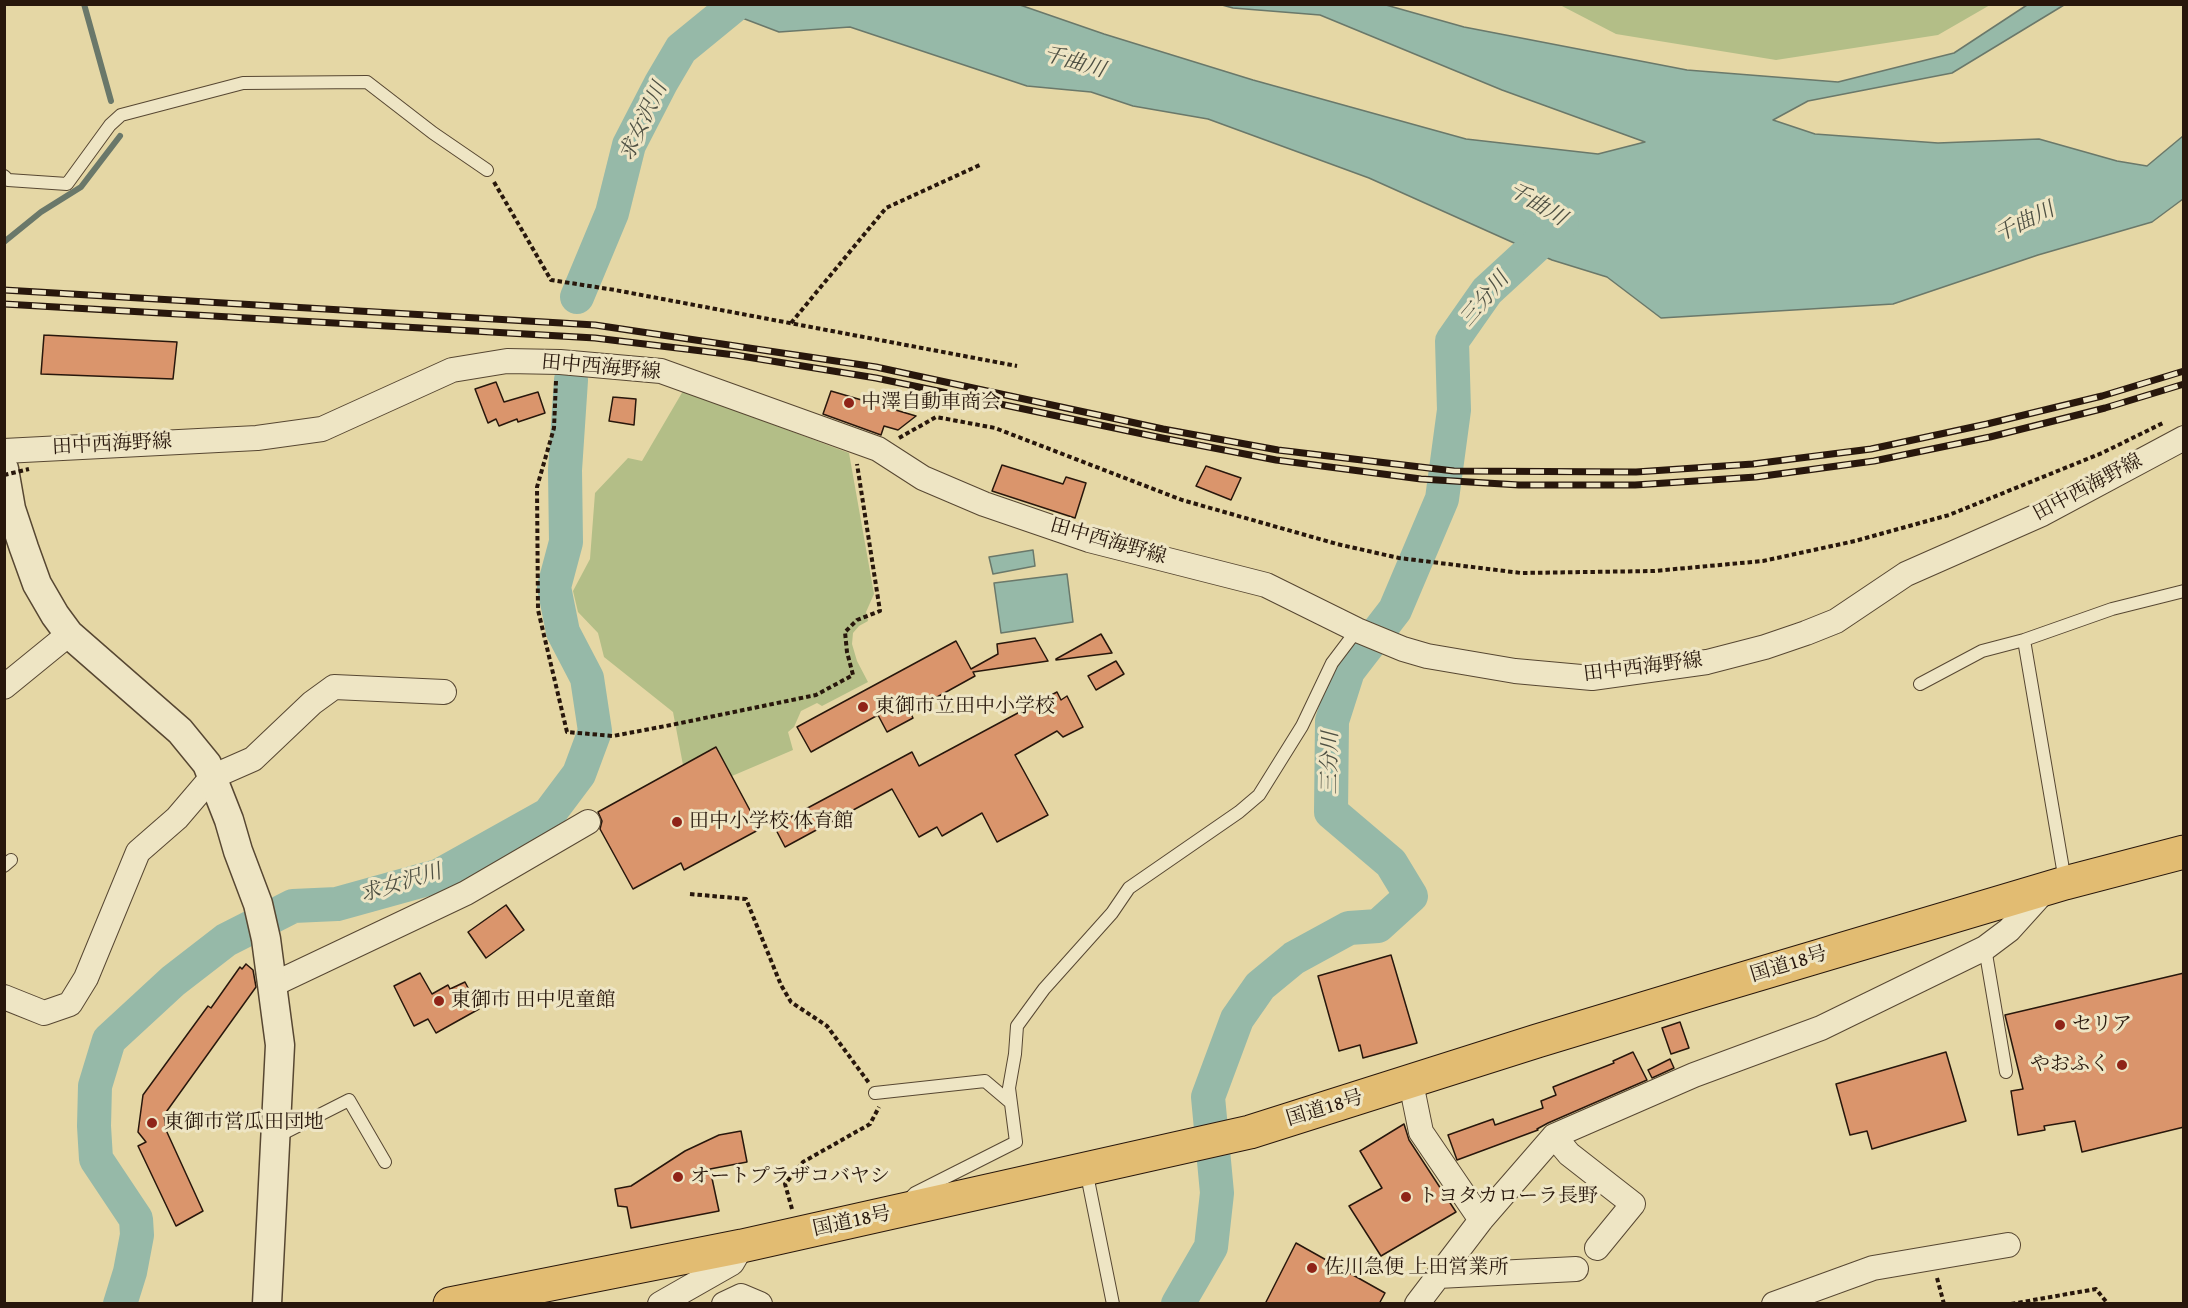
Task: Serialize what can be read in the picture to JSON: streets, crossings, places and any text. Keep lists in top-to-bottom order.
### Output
{
  "streets": {
    "highway": ["国道18号"],
    "street": ["田中西海野線"]
  },
  "water": ["千曲川", "求女沢川", "三分川"],
  "places": [
    "中澤自動車商会",
    "東御市立田中小学校",
    "田中小学校 体育館",
    "東御市 田中児童館",
    "セリア",
    "やおふく",
    "東御市営瓜田団地",
    "オートプラザコバヤシ",
    "トヨタカローラ長野",
    "佐川急便 上田営業所"
  ]
}
